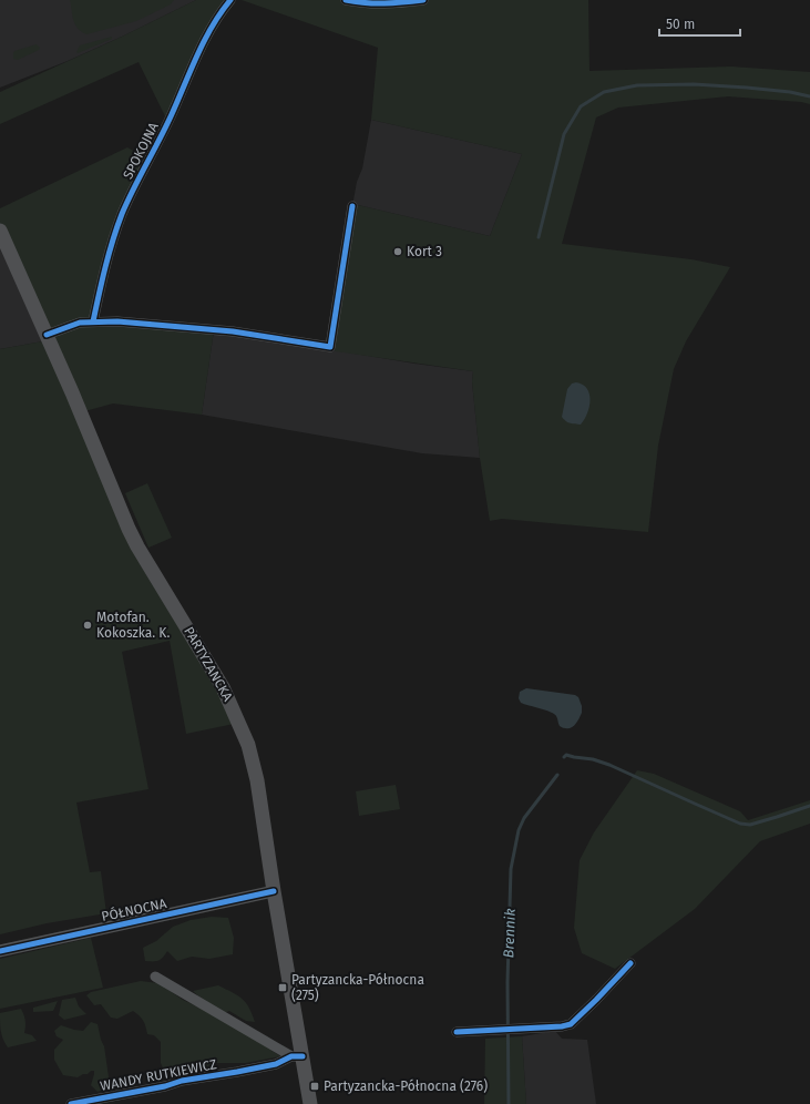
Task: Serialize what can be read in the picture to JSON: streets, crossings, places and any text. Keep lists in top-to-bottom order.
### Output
{
  "streets": {
    "main road": ["PARTYZANCKA"],
    "street": ["SPOKOJNA", "PÓŁNOCNA", "WANDY RUTKIEWICZ"]
  },
  "crossings": [
    ["PARTYZANCKA", "PÓŁNOCNA"],
    ["PARTYZANCKA", "WANDY RUTKIEWICZ"]
  ],
  "water": ["Brennik"],
  "places": {
    "other": ["Kort 3", "Motofan. Kokoszka. K."],
    "transit": ["Partyzancka-Północna (275)", "Partyzancka-Północna (276)"]
  },
  "scale_bar": "50 m"
}
